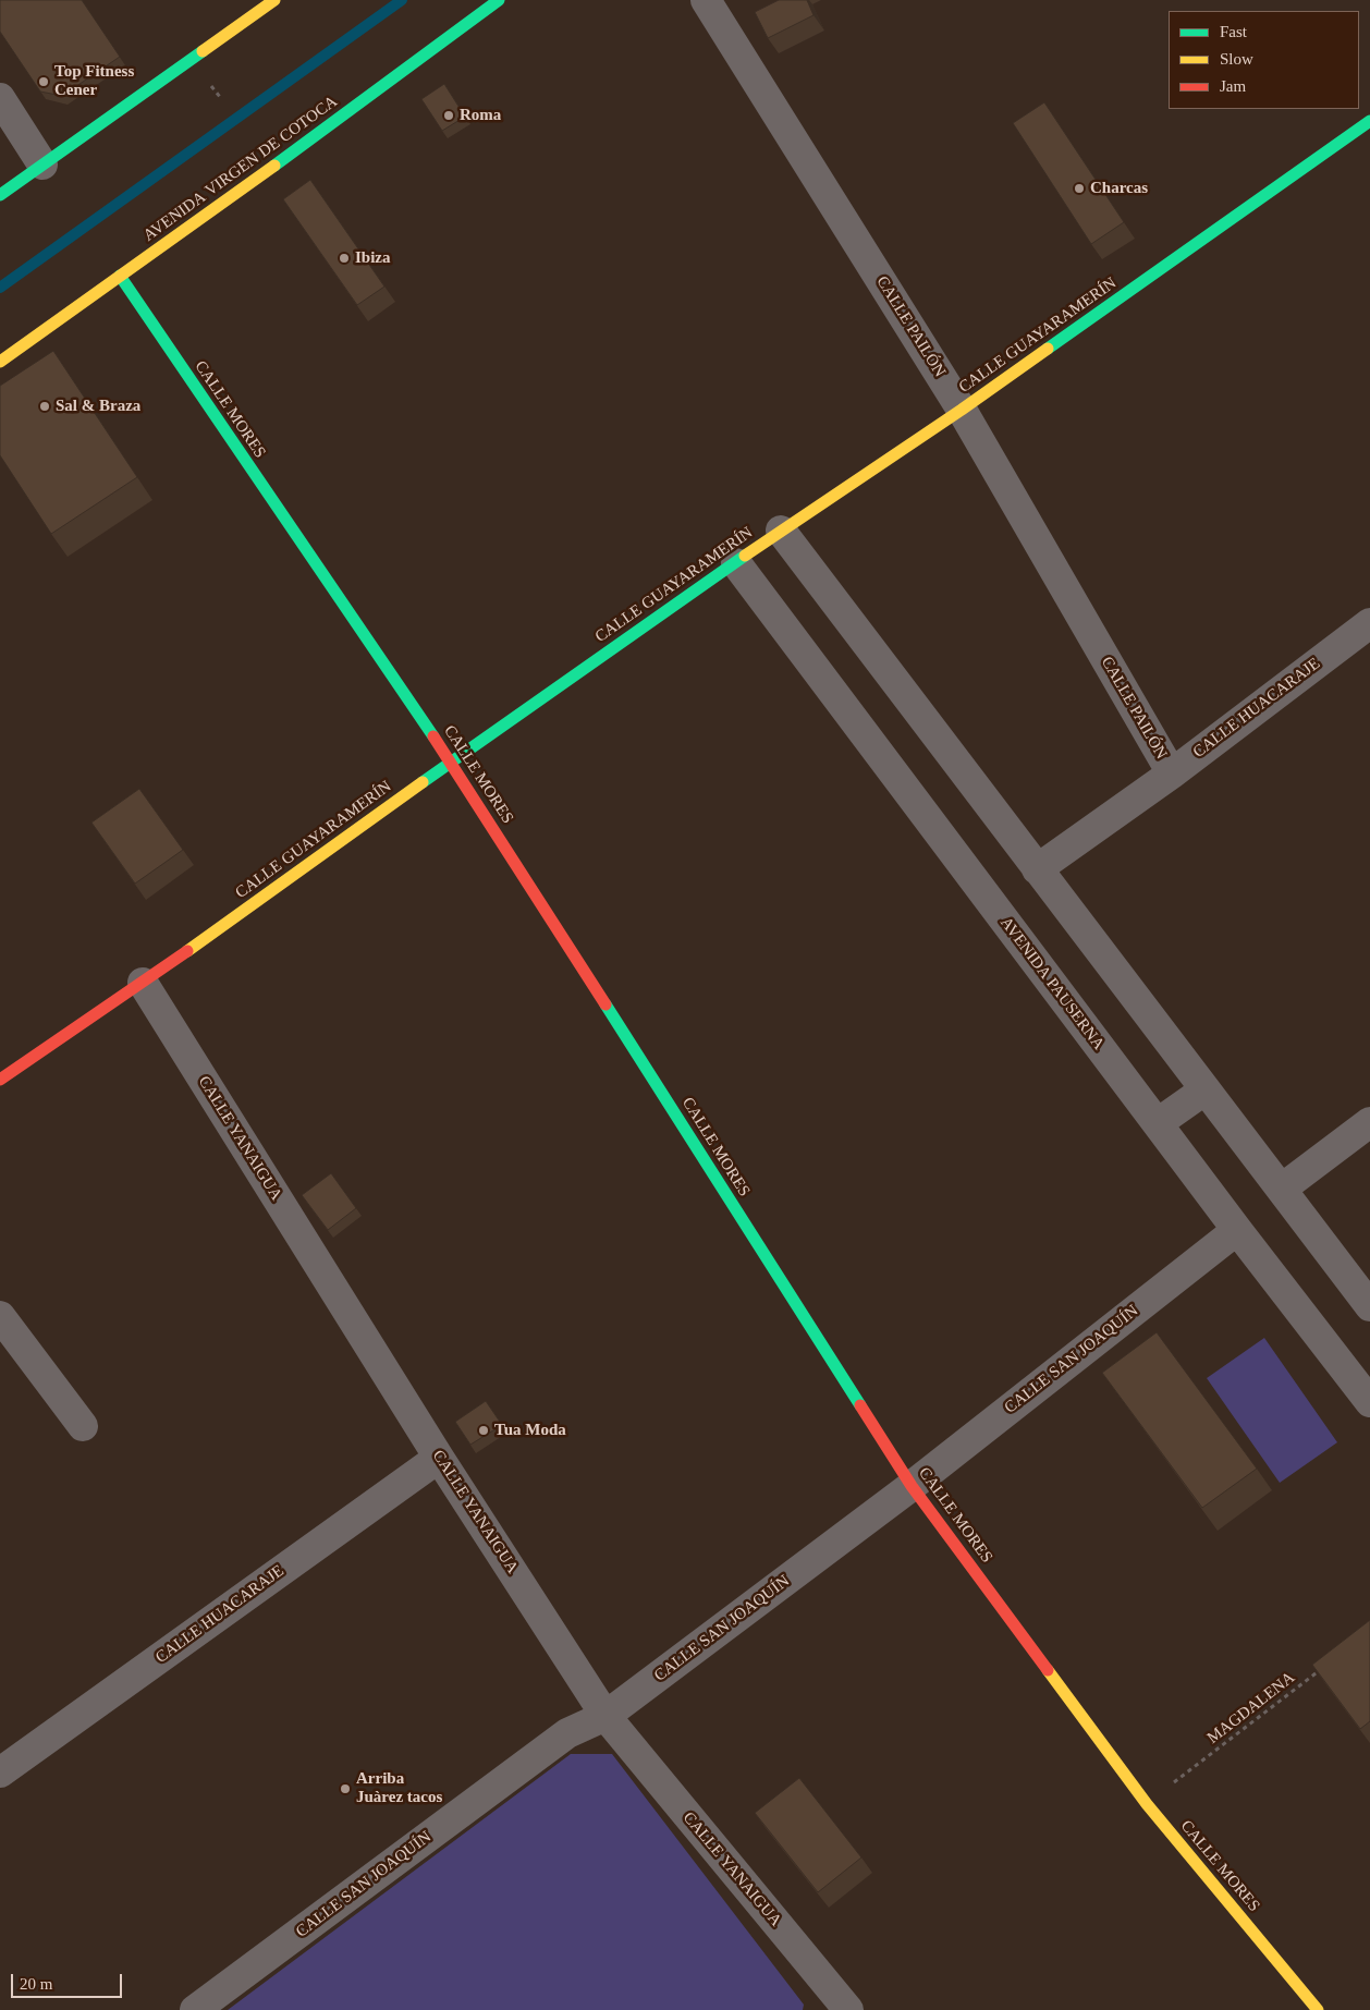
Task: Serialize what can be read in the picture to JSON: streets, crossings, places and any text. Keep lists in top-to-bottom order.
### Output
{
  "streets": {
    "street": [
      "AVENIDA VIRGEN DE COTOCA",
      "CALLE PAILÓN",
      "CALLE GUAYARAMERÍN",
      "CALLE MORES",
      "CALLE HUACARAJE",
      "AVENIDA PAUSERNA",
      "CALLE YANAIGUA",
      "CALLE SAN JOAQUÍN"
    ],
    "path": ["MAGDALENA"]
  },
  "crossings": [
    ["AVENIDA VIRGEN DE COTOCA", "CALLE MORES"],
    ["CALLE PAILÓN", "CALLE GUAYARAMERÍN"],
    ["CALLE PAILÓN", "CALLE HUACARAJE"],
    ["CALLE GUAYARAMERÍN", "CALLE MORES"],
    ["CALLE GUAYARAMERÍN", "AVENIDA PAUSERNA"],
    ["CALLE GUAYARAMERÍN", "CALLE YANAIGUA"],
    ["CALLE MORES", "CALLE SAN JOAQUÍN"],
    ["CALLE MORES", "MAGDALENA"],
    ["CALLE HUACARAJE", "CALLE YANAIGUA"],
    ["AVENIDA PAUSERNA", "CALLE SAN JOAQUÍN"],
    ["CALLE YANAIGUA", "CALLE SAN JOAQUÍN"]
  ],
  "places": [
    "Top Fitness Cener",
    "Roma",
    "Charcas",
    "Ibiza",
    "Sal & Braza",
    "Tua Moda",
    "Arriba Juàrez tacos"
  ],
  "legend": ["Fast", "Slow", "Jam"],
  "scale_bar": "20 m"
}
